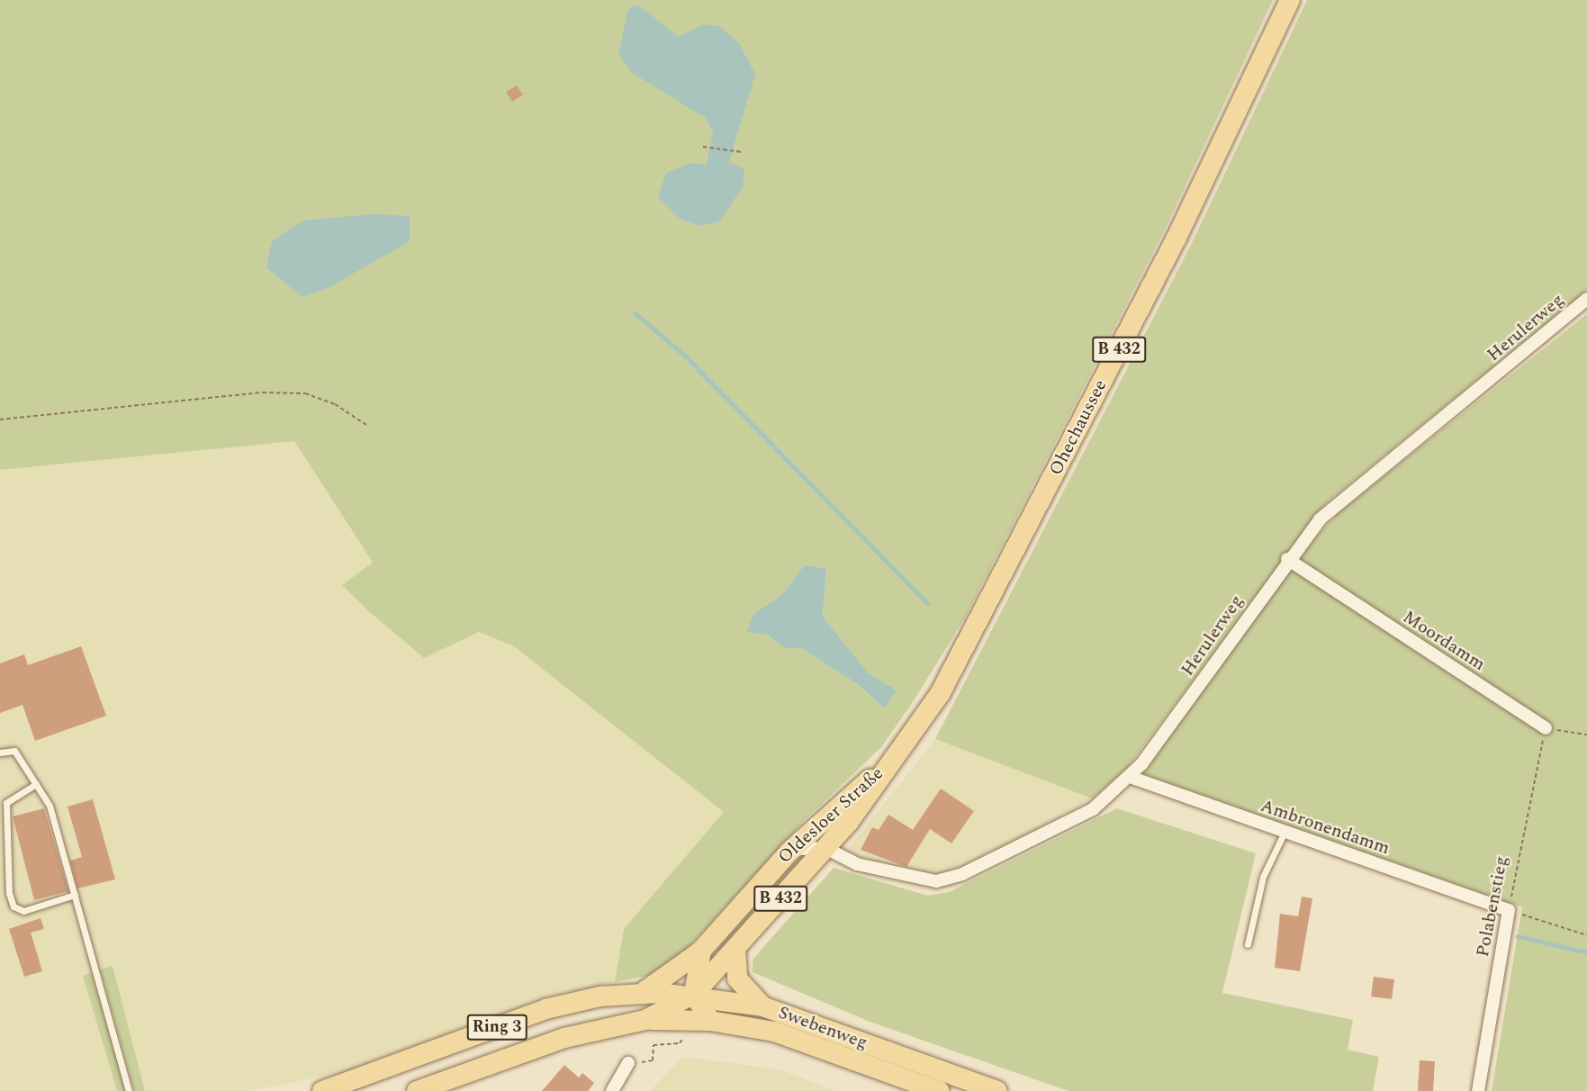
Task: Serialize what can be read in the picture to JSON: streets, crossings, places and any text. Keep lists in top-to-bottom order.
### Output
{
  "streets": {
    "main road": [
      "B 432",
      "Ohechaussee",
      "Oldesloer Straße",
      "Ring 3",
      "Swebenweg"
    ],
    "street": [
      "Herulerweg",
      "Moordamm",
      "Ambronendamm",
      "Polabenstieg"
    ]
  },
  "crossings": [
    ["Herulerweg", "Moordamm"],
    ["Herulerweg", "Oldesloer Straße"],
    ["Herulerweg", "Ambronendamm"],
    ["B 432", "Oldesloer Straße"],
    ["B 432", "Ring 3"],
    ["B 432", "Swebenweg"],
    ["Ohechaussee", "Oldesloer Straße"],
    ["Moordamm", "Polabenstieg"],
    ["Oldesloer Straße", "Swebenweg"],
    ["Ambronendamm", "Polabenstieg"],
    ["Ring 3", "Swebenweg"]
  ]
}
